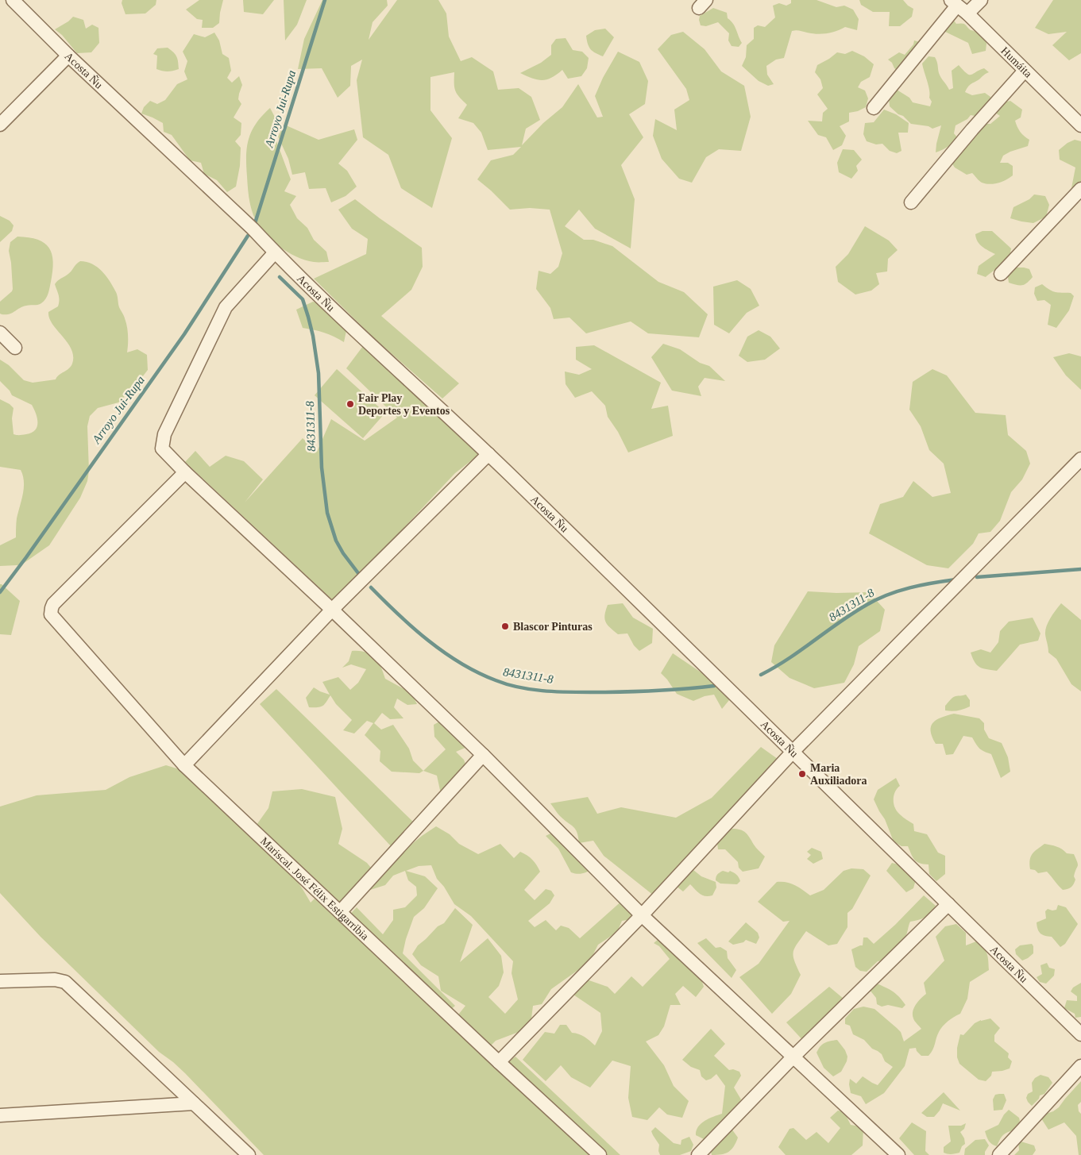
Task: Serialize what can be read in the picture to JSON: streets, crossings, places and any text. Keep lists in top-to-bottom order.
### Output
{
  "streets": {
    "street": ["Humáita", "Acosta Ñu", "Mariscal. José Félix Estigarribia"]
  },
  "water": ["Arroyo Jui-Rupa", "8431311-8"],
  "places": ["Fair Play Deportes y Eventos", "Blascor Pinturas", "Maria Auxiliadora"]
}
